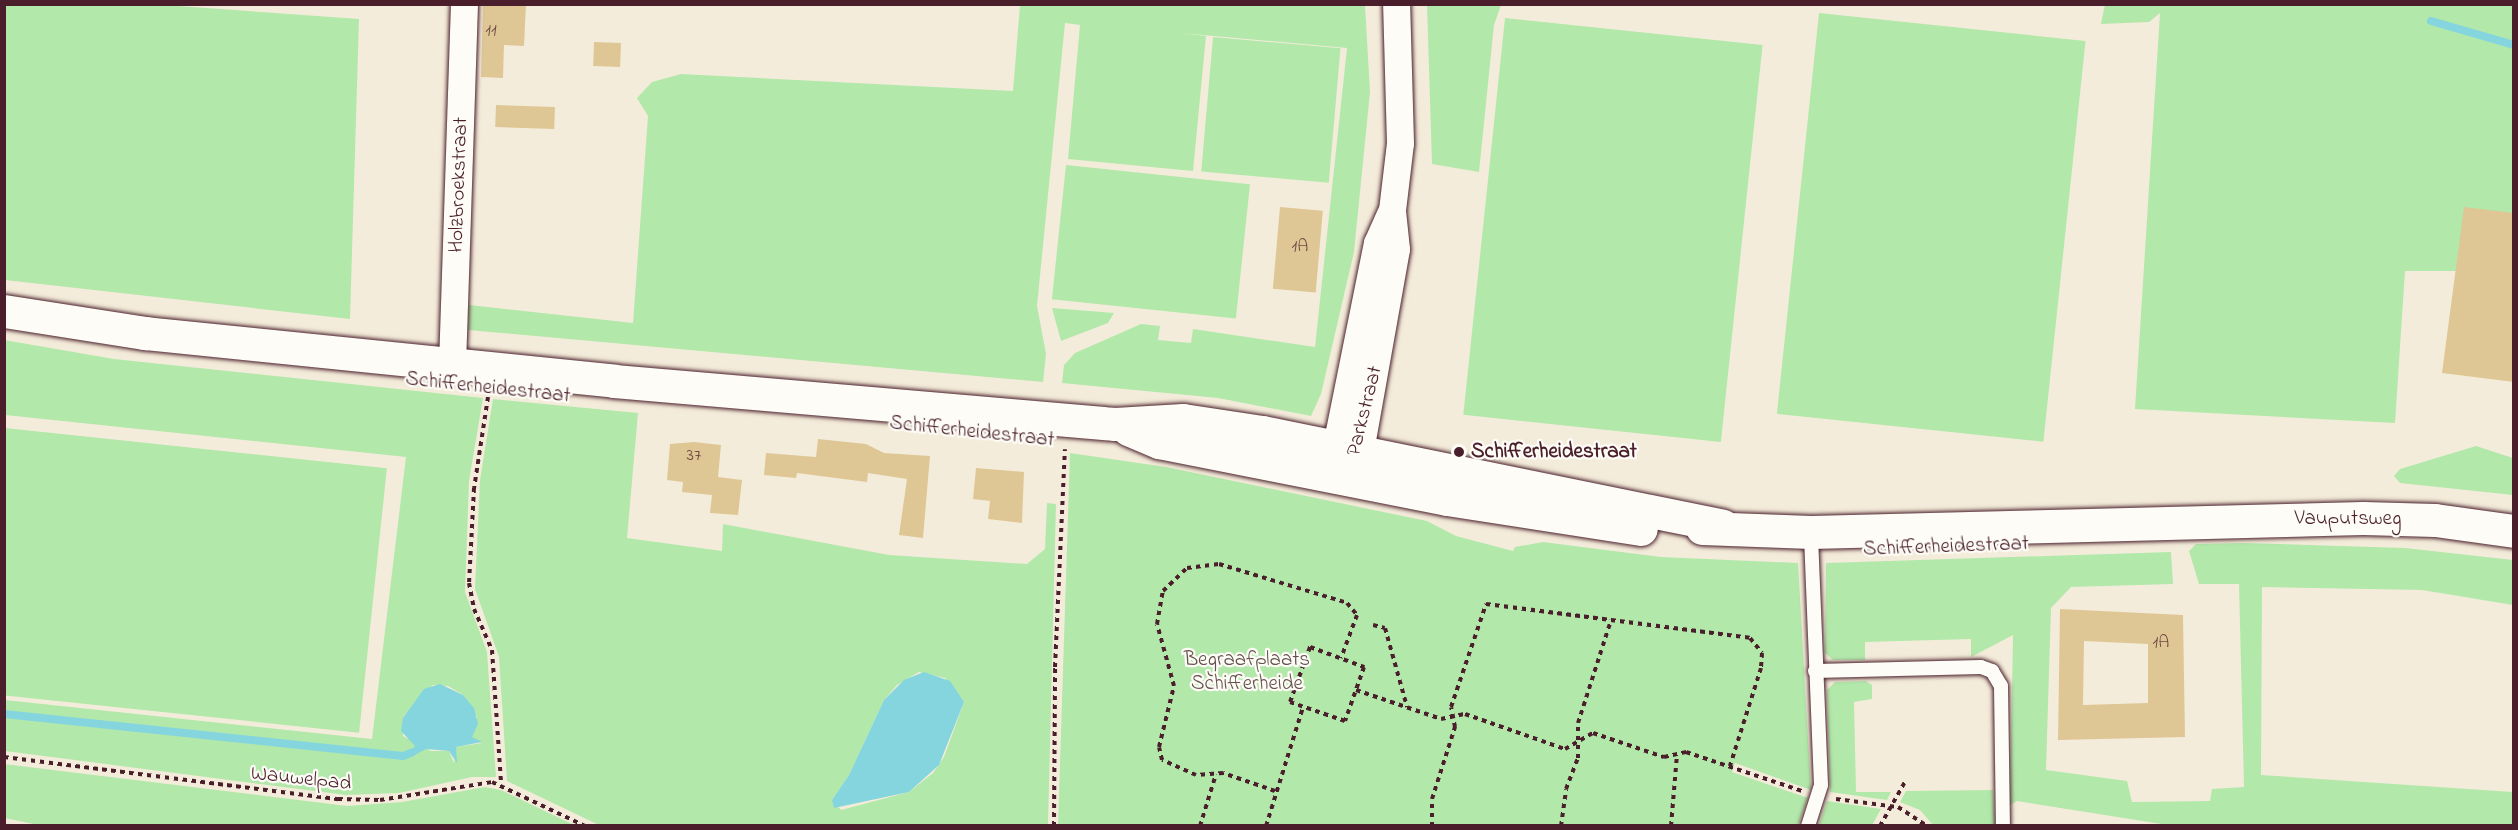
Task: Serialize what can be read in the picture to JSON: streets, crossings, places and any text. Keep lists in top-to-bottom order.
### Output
{
  "streets": {
    "street": [
      "Holzbroekstraat",
      "Schifferheidestraat",
      "Parkstraat",
      "Vauputsweg"
    ],
    "path": ["Wauwelpad"]
  },
  "crossings": [
    ["Holzbroekstraat", "Schifferheidestraat"],
    ["Schifferheidestraat", "Parkstraat"],
    ["Schifferheidestraat", "Vauputsweg"]
  ],
  "parks": ["Begraafplaats Schifferheide"],
  "places": ["Schifferheidestraat"],
  "house_numbers": [
    "11",
    "1A",
    "37",
    "1A"
  ]
}
